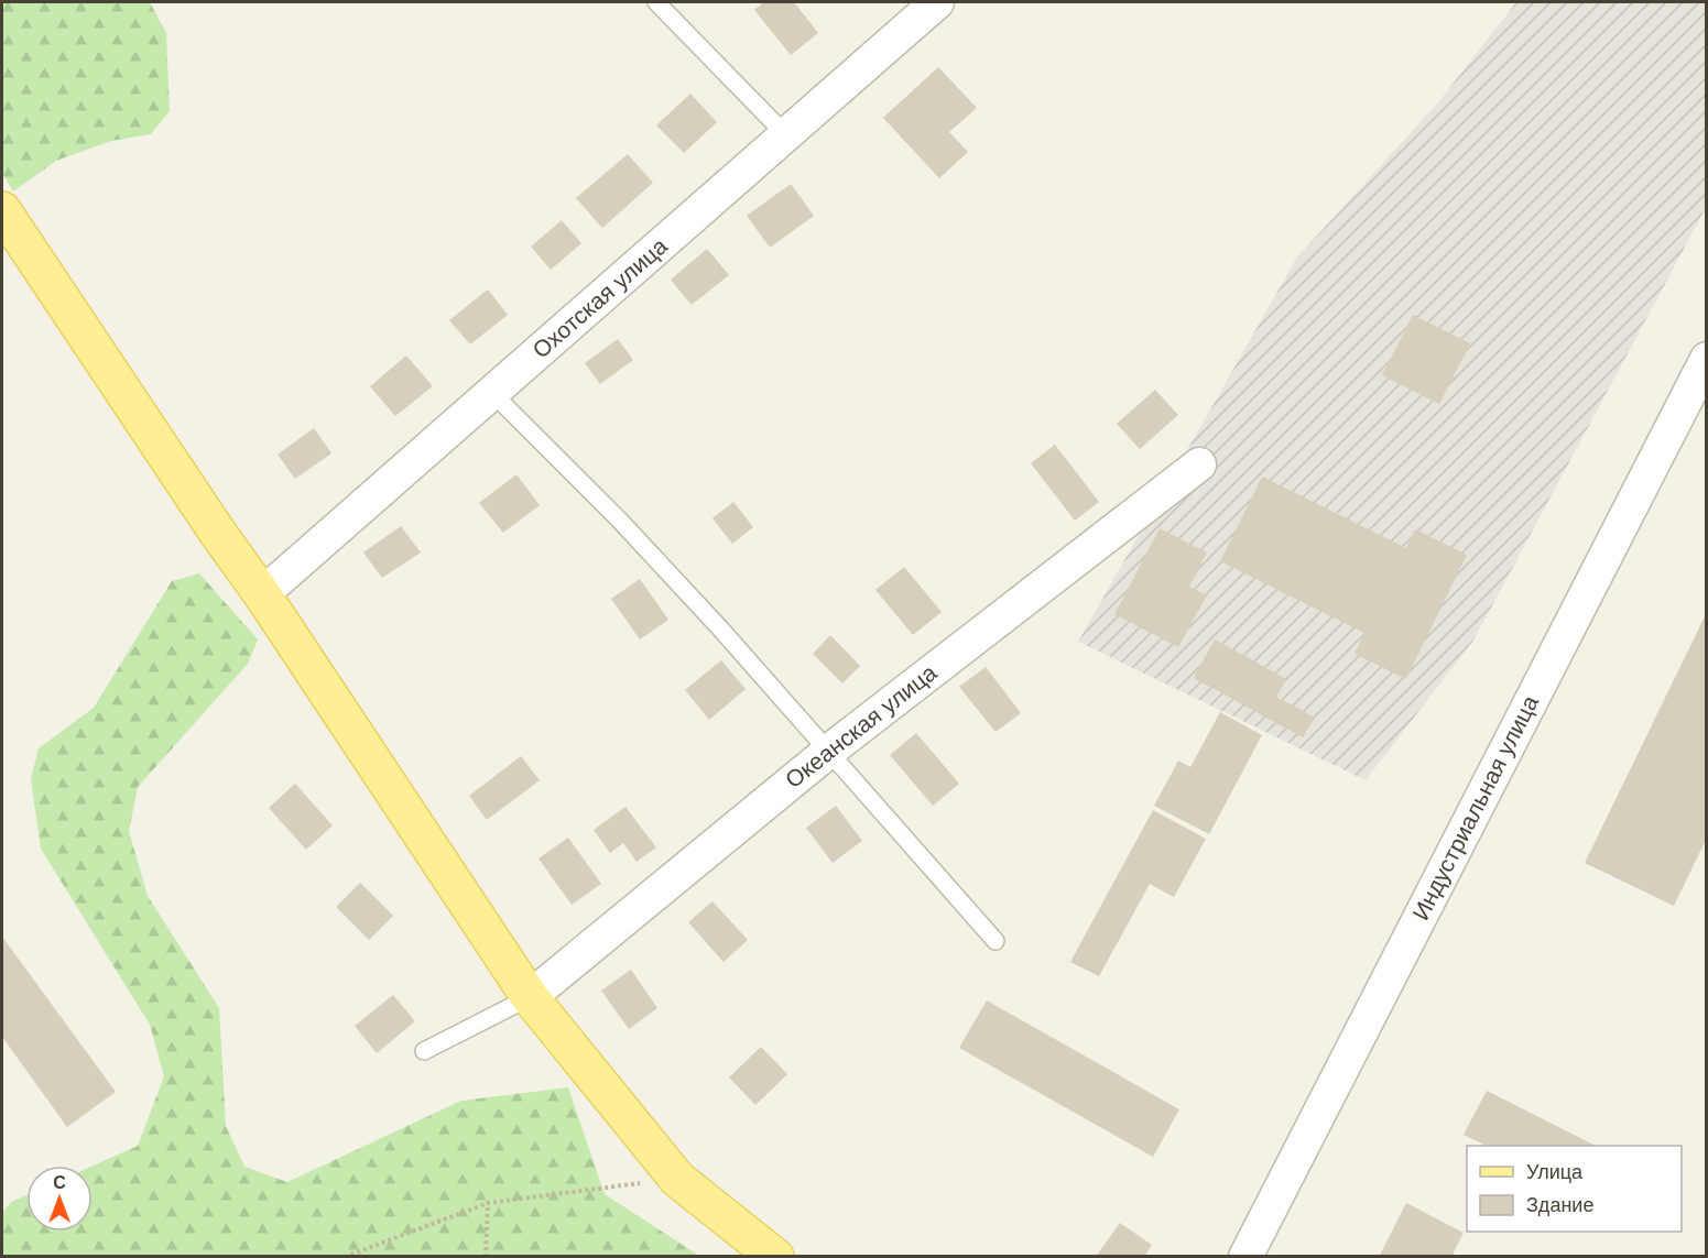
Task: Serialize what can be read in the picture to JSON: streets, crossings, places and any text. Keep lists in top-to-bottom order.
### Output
{
  "streets": {
    "street": ["Охотская улица", "Океанская улица", "Индустриальная улица"]
  },
  "legend": ["Улица", "Здание"],
  "north": "top"
}
